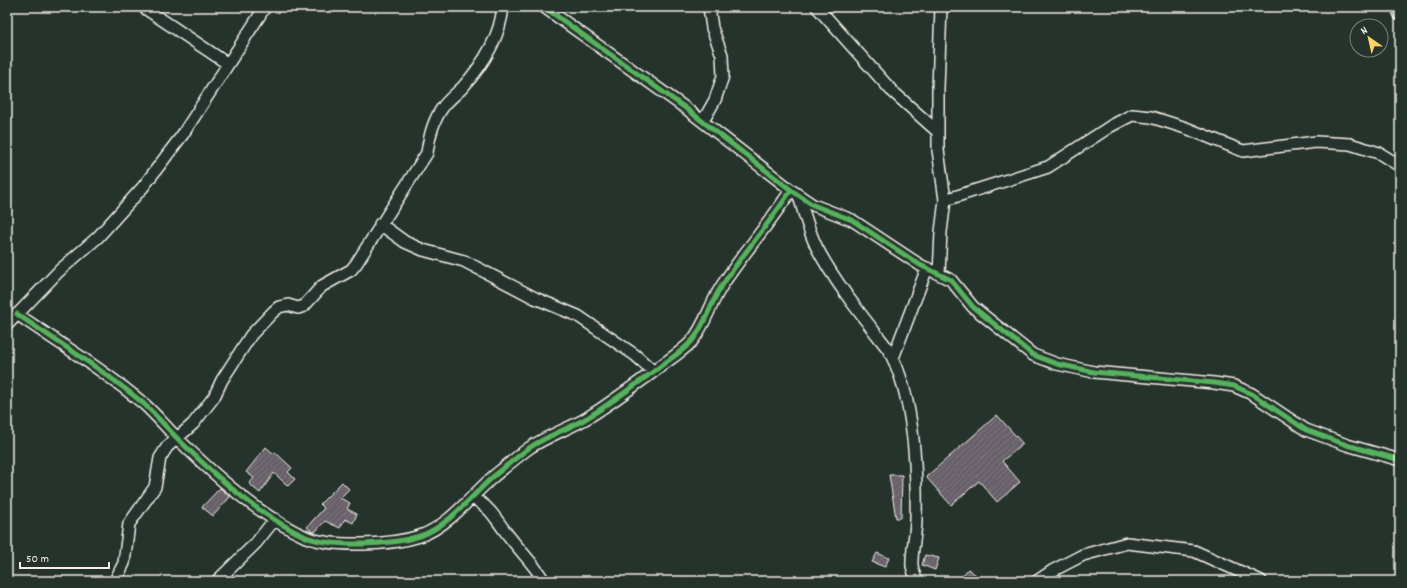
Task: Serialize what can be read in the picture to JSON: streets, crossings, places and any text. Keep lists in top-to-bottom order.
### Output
{
  "scale_bar": "50 m",
  "north": "top left"
}
